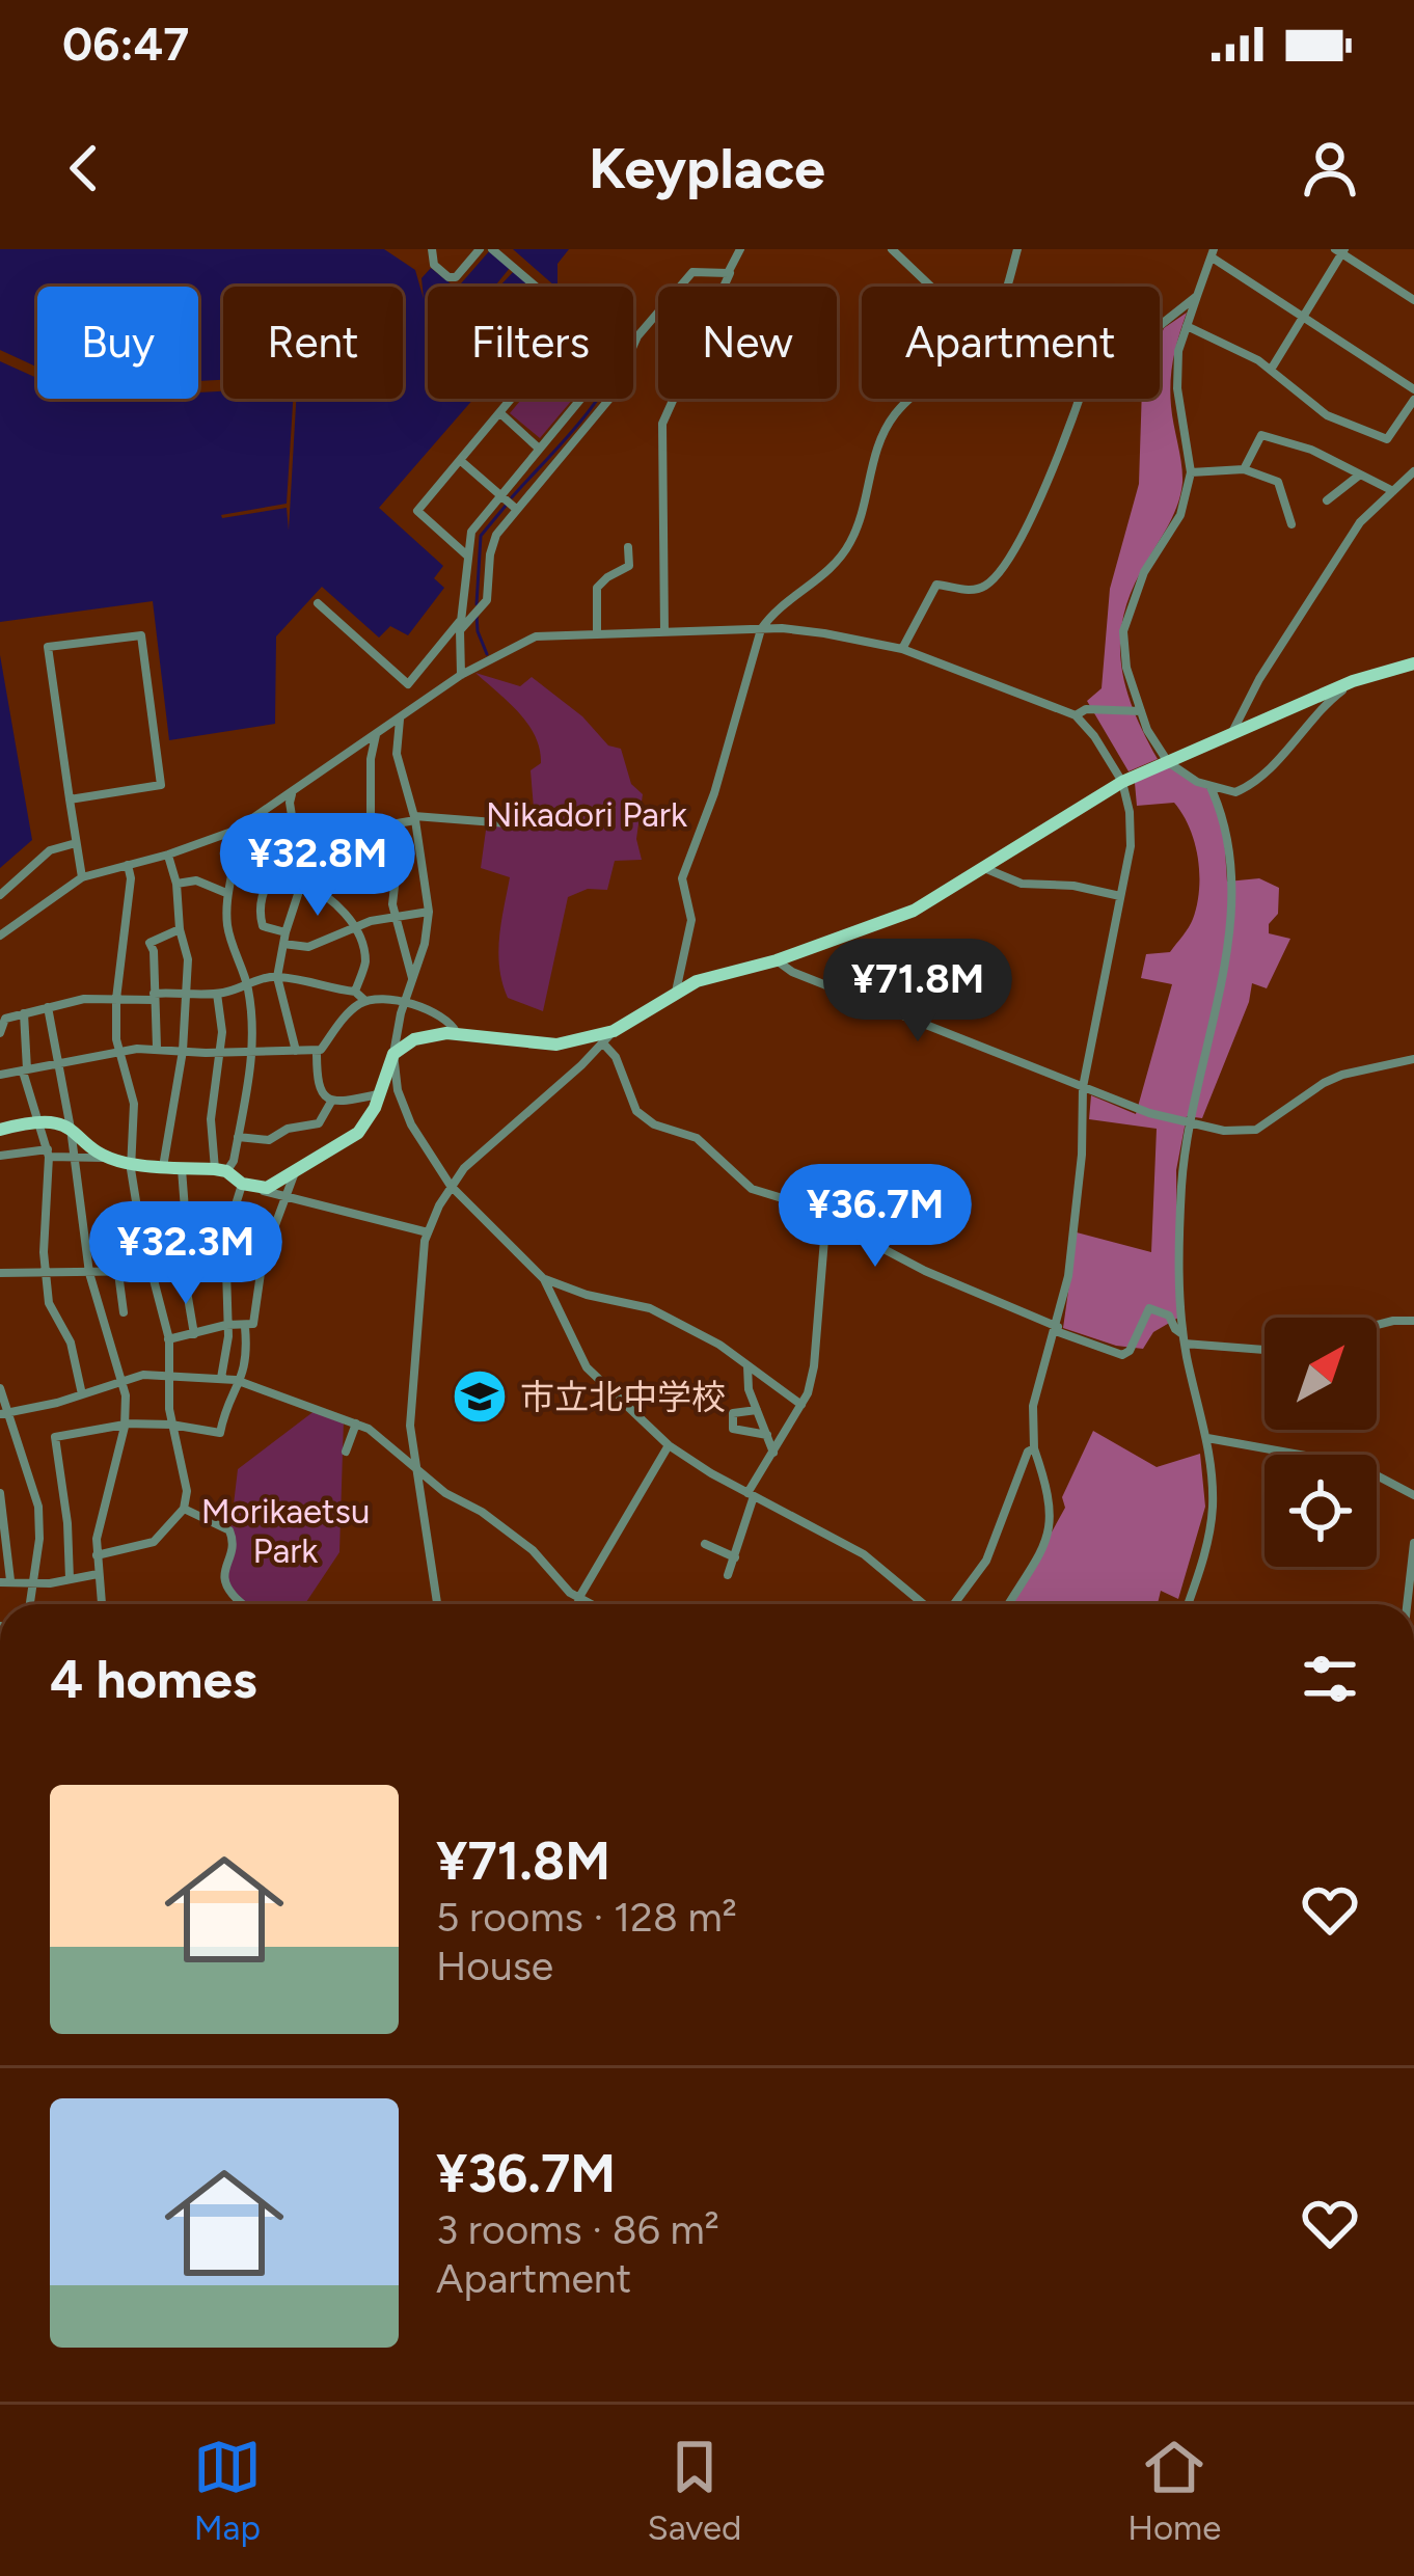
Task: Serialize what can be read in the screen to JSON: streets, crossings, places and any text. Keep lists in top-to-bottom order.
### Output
{
  "parks": ["Nikadori Park", "Morikaetsu Park"],
  "places": {
    "school or university": ["市立北中学校"]
  },
  "north": "top right",
  "page": {
    "status": "06:47",
    "header": "Keyplace",
    "chip": [
      "Buy",
      "Rent",
      "Filters",
      "New",
      "Apartment"
    ],
    "price": [
      "¥32.8M",
      "¥71.8M",
      "¥36.7M",
      "¥32.3M"
    ],
    "heading": "4 homes",
    "list": [
      {
        "name": "¥71.8M",
        "note": "5 rooms · 128 m² · House"
      },
      {
        "name": "¥36.7M",
        "note": "3 rooms · 86 m² · Apartment"
      }
    ],
    "tabs": ["Map", "Saved", "Home"]
  }
}
